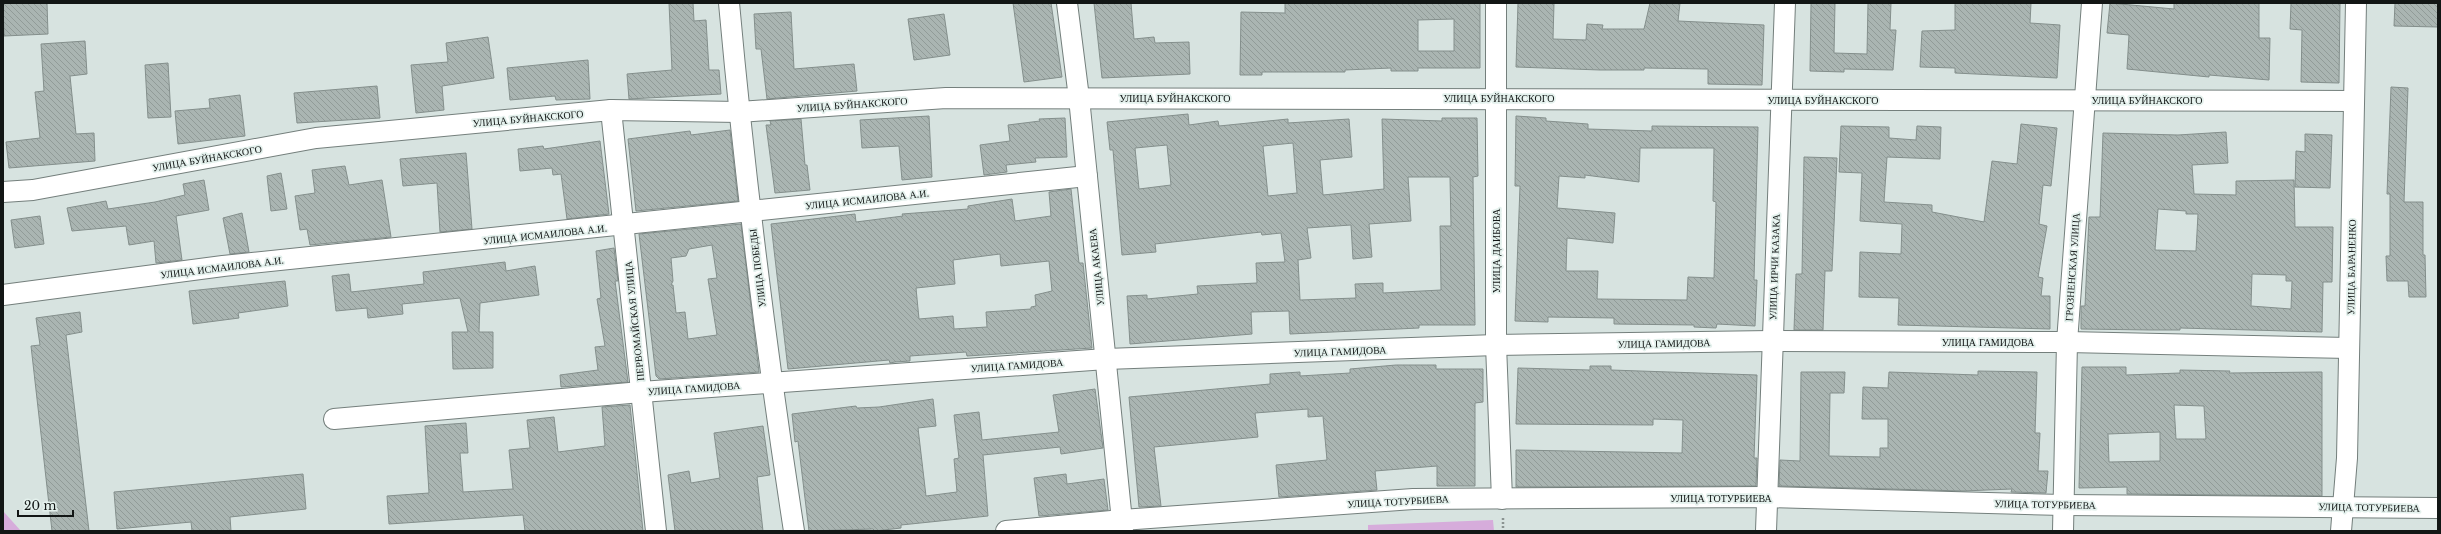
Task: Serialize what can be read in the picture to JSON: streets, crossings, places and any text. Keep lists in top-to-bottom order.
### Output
{
  "streets": {
    "street": [
      "УЛИЦА БУЙНАКСКОГО",
      "УЛИЦА ИСМАИЛОВА А.И.",
      "УЛИЦА ДАИБОВА",
      "УЛИЦА АКАЕВА",
      "УЛИЦА ИРЧИ КАЗАКА",
      "ГРОЗНЕНСКАЯ УЛИЦА",
      "УЛИЦА БАРАНЕНКО",
      "УЛИЦА ПОБЕДЫ",
      "ПЕРВОМАЙСКАЯ УЛИЦА",
      "УЛИЦА ГАМИДОВА",
      "УЛИЦА ТОТУРБИЕВА"
    ]
  },
  "crossings": [
    ["УЛИЦА БУЙНАКСКОГО", "УЛИЦА ДАИБОВА"],
    ["УЛИЦА БУЙНАКСКОГО", "УЛИЦА АКАЕВА"],
    ["УЛИЦА БУЙНАКСКОГО", "УЛИЦА ИРЧИ КАЗАКА"],
    ["УЛИЦА БУЙНАКСКОГО", "ГРОЗНЕНСКАЯ УЛИЦА"],
    ["УЛИЦА БУЙНАКСКОГО", "УЛИЦА БАРАНЕНКО"],
    ["УЛИЦА БУЙНАКСКОГО", "УЛИЦА ПОБЕДЫ"],
    ["УЛИЦА БУЙНАКСКОГО", "ПЕРВОМАЙСКАЯ УЛИЦА"],
    ["УЛИЦА ИСМАИЛОВА А.И.", "УЛИЦА АКАЕВА"],
    ["УЛИЦА ИСМАИЛОВА А.И.", "УЛИЦА ПОБЕДЫ"],
    ["УЛИЦА ИСМАИЛОВА А.И.", "ПЕРВОМАЙСКАЯ УЛИЦА"],
    ["УЛИЦА ДАИБОВА", "УЛИЦА ГАМИДОВА"],
    ["УЛИЦА ДАИБОВА", "УЛИЦА ТОТУРБИЕВА"],
    ["УЛИЦА АКАЕВА", "УЛИЦА ГАМИДОВА"],
    ["УЛИЦА АКАЕВА", "УЛИЦА ТОТУРБИЕВА"],
    ["УЛИЦА ИРЧИ КАЗАКА", "УЛИЦА ГАМИДОВА"],
    ["УЛИЦА ИРЧИ КАЗАКА", "УЛИЦА ТОТУРБИЕВА"],
    ["ГРОЗНЕНСКАЯ УЛИЦА", "УЛИЦА ГАМИДОВА"],
    ["ГРОЗНЕНСКАЯ УЛИЦА", "УЛИЦА ТОТУРБИЕВА"],
    ["УЛИЦА БАРАНЕНКО", "УЛИЦА ГАМИДОВА"],
    ["УЛИЦА БАРАНЕНКО", "УЛИЦА ТОТУРБИЕВА"],
    ["УЛИЦА ПОБЕДЫ", "УЛИЦА ГАМИДОВА"],
    ["ПЕРВОМАЙСКАЯ УЛИЦА", "УЛИЦА ГАМИДОВА"]
  ],
  "scale_bar": "20 m"
}
